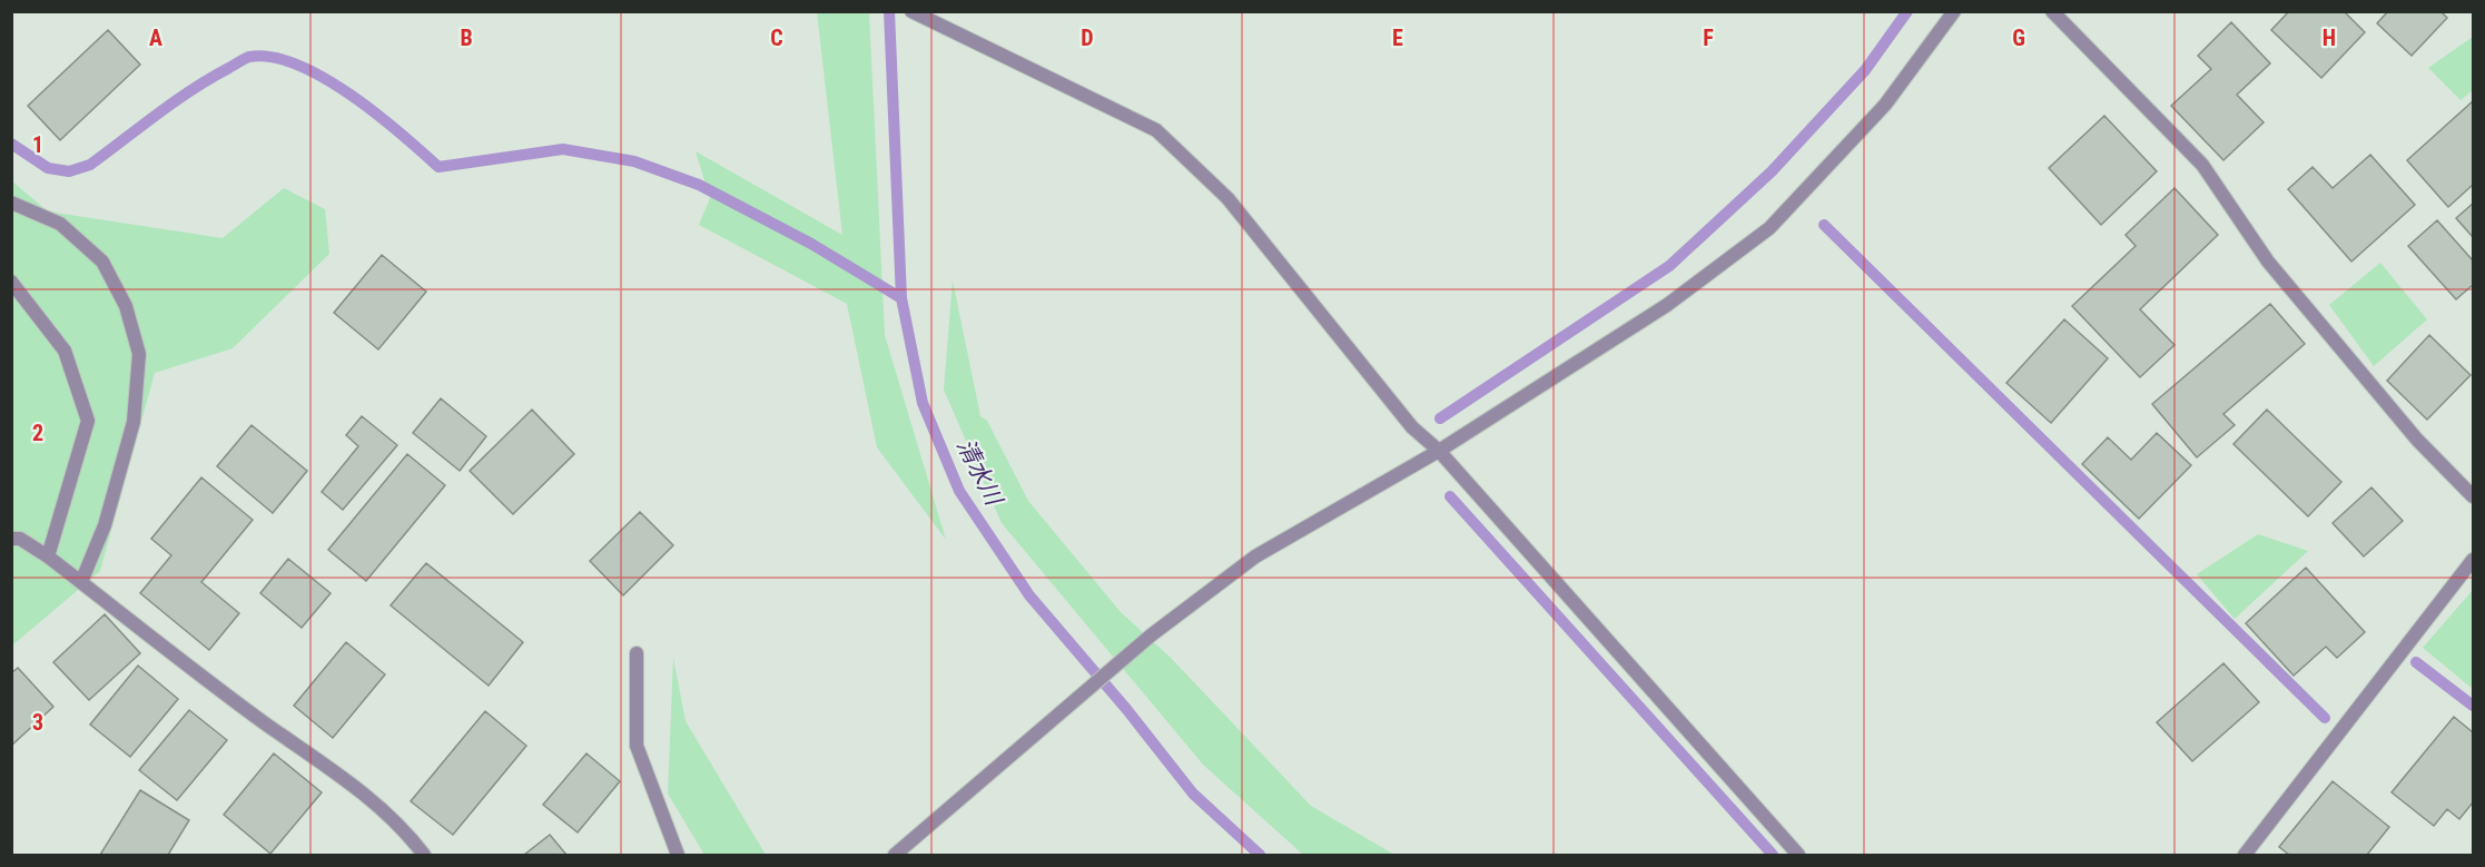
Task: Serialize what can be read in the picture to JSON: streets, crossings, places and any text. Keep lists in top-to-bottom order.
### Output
{
  "water": ["清水川"],
  "grid": {
    "columns": [
      "A",
      "B",
      "C",
      "D",
      "E",
      "F",
      "G",
      "H"
    ],
    "rows": ["1", "2", "3"]
  }
}
